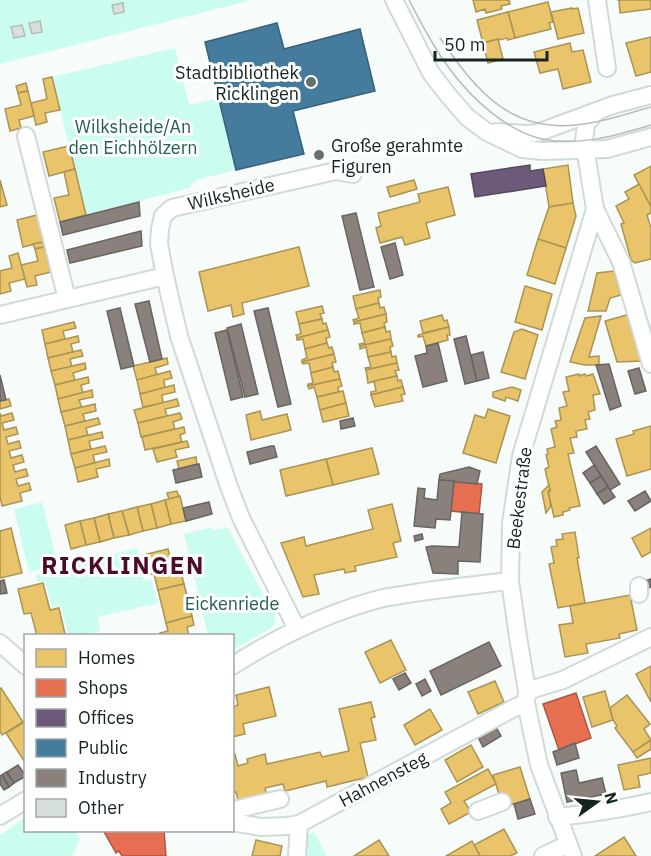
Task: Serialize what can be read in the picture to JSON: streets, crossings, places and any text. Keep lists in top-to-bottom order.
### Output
{
  "streets": {
    "street": ["Wilksheide", "Beekestraße", "Hahnensteg"]
  },
  "crossings": [
    ["Beekestraße", "Hahnensteg"]
  ],
  "districts": ["RICKLINGEN"],
  "parks": ["Wilksheide/An den Eichhölzern", "Eickenriede"],
  "places": ["Stadtbibliothek Ricklingen", "Große gerahmte Figuren"],
  "legend": [
    "Homes",
    "Shops",
    "Offices",
    "Public",
    "Industry",
    "Other"
  ],
  "scale_bar": "50 m",
  "north": "right"
}
